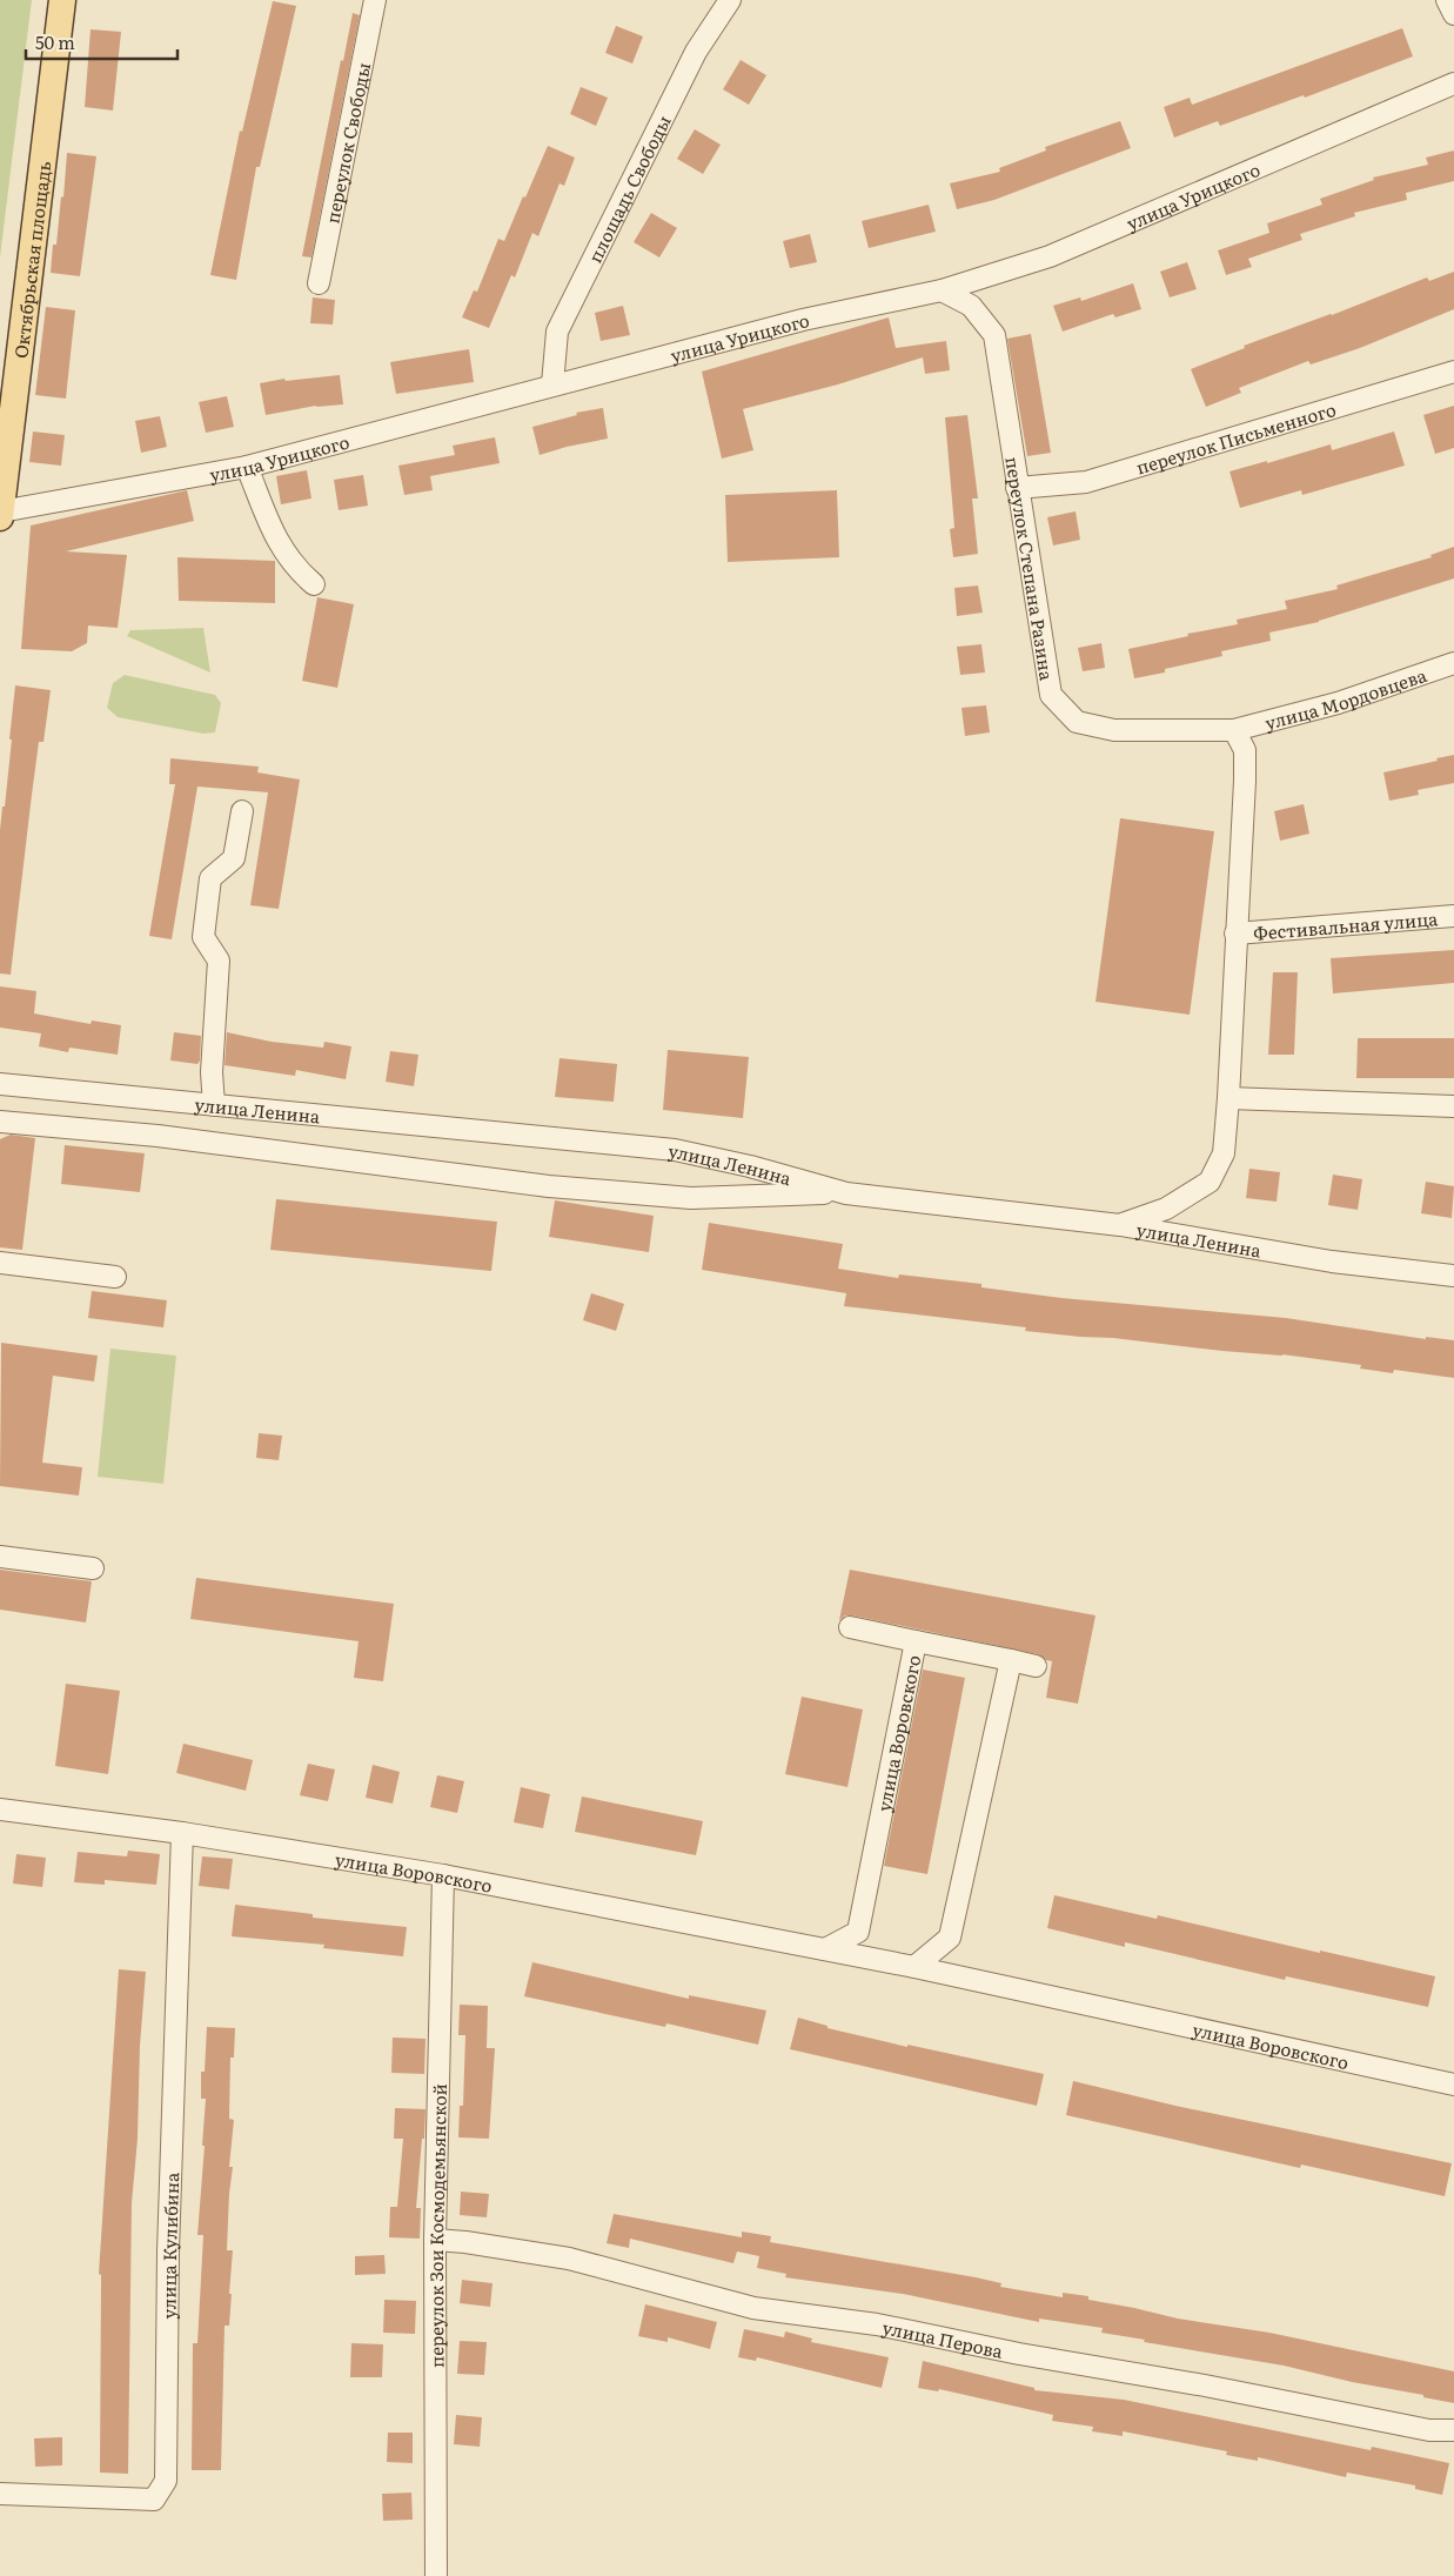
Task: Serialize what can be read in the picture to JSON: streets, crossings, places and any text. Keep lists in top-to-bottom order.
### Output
{
  "streets": {
    "main road": ["Октябрьская площадь"],
    "street": [
      "переулок Свободы",
      "площадь Свободы",
      "улица Урицкого",
      "переулок Письменного",
      "переулок Степана Разина",
      "улица Мордовцева",
      "Фестивальная улица",
      "улица Ленина",
      "улица Воровского",
      "переулок Зои Космодемьянской",
      "улица Кулибина",
      "улица Перова"
    ]
  },
  "crossings": [
    ["площадь Свободы", "улица Урицкого"],
    ["улица Урицкого", "Октябрьская площадь"],
    ["улица Урицкого", "переулок Степана Разина"],
    ["переулок Письменного", "переулок Степана Разина"],
    ["переулок Степана Разина", "улица Мордовцева"],
    ["улица Воровского", "переулок Зои Космодемьянской"],
    ["улица Воровского", "улица Кулибина"],
    ["переулок Зои Космодемьянской", "улица Перова"]
  ],
  "scale_bar": "50 m"
}
